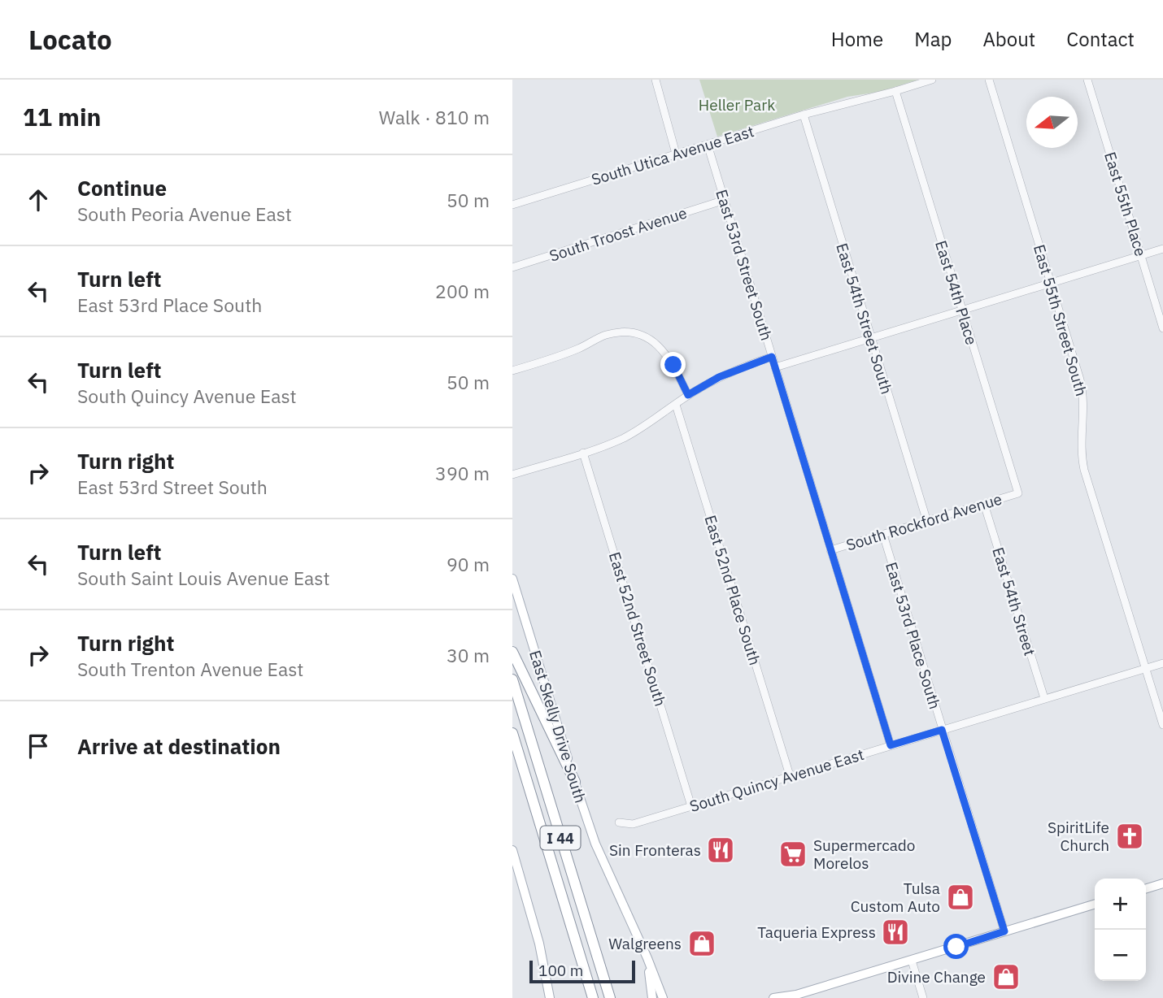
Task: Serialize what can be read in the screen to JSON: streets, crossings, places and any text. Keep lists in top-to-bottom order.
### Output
{
  "streets": {
    "highway": ["I 44"],
    "main road": ["East Skelly Drive South"],
    "street": [
      "South Utica Avenue East",
      "East 55th Place",
      "South Troost Avenue",
      "East 53rd Street South",
      "East 54th Place",
      "East 54th Street South",
      "East 55th Street South",
      "South Rockford Avenue",
      "East 52nd Place South",
      "East 54th Street",
      "East 52nd Street South",
      "East 53rd Place South",
      "South Quincy Avenue East"
    ]
  },
  "crossings": [
    ["South Utica Avenue East", "East 53rd Street South"],
    ["South Utica Avenue East", "East 54th Place"],
    ["South Utica Avenue East", "East 54th Street South"],
    ["South Troost Avenue", "East 53rd Street South"],
    ["East 53rd Street South", "South Rockford Avenue"],
    ["East 53rd Street South", "South Quincy Avenue East"],
    ["East 54th Place", "South Rockford Avenue"],
    ["East 54th Street South", "South Rockford Avenue"],
    ["East 55th Street South", "South Quincy Avenue East"],
    ["South Rockford Avenue", "East 54th Street"],
    ["South Rockford Avenue", "East 53rd Place South"],
    ["East 52nd Place South", "South Quincy Avenue East"],
    ["East 54th Street", "South Quincy Avenue East"],
    ["East 52nd Street South", "South Quincy Avenue East"],
    ["East 53rd Place South", "South Quincy Avenue East"]
  ],
  "parks": ["Heller Park"],
  "places": {
    "church": ["SpiritLife Church"],
    "restaurant": ["Sin Fronteras", "Taqueria Express"],
    "supermarket": ["Supermercado Morelos"],
    "shop": ["Tulsa Custom Auto", "Walgreens", "Divine Change"]
  },
  "scale_bar": "100 m",
  "north": "left",
  "page": {
    "header": "Locato",
    "nav": [
      "Home",
      "Map",
      "About",
      "Contact"
    ],
    "heading": ["11 min", "Walk · 810 m"],
    "list": [
      ["Continue", "South Peoria Avenue East", "50 m"],
      ["Turn left", "East 53rd Place South", "200 m"],
      ["Turn left", "South Quincy Avenue East", "50 m"],
      ["Turn right", "East 53rd Street South", "390 m"],
      ["Turn left", "South Saint Louis Avenue East", "90 m"],
      ["Turn right", "South Trenton Avenue East", "30 m"],
      "Arrive at destination"
    ],
    "map_buttons": ["+", "−"],
    "scale": "100 m"
  }
}
